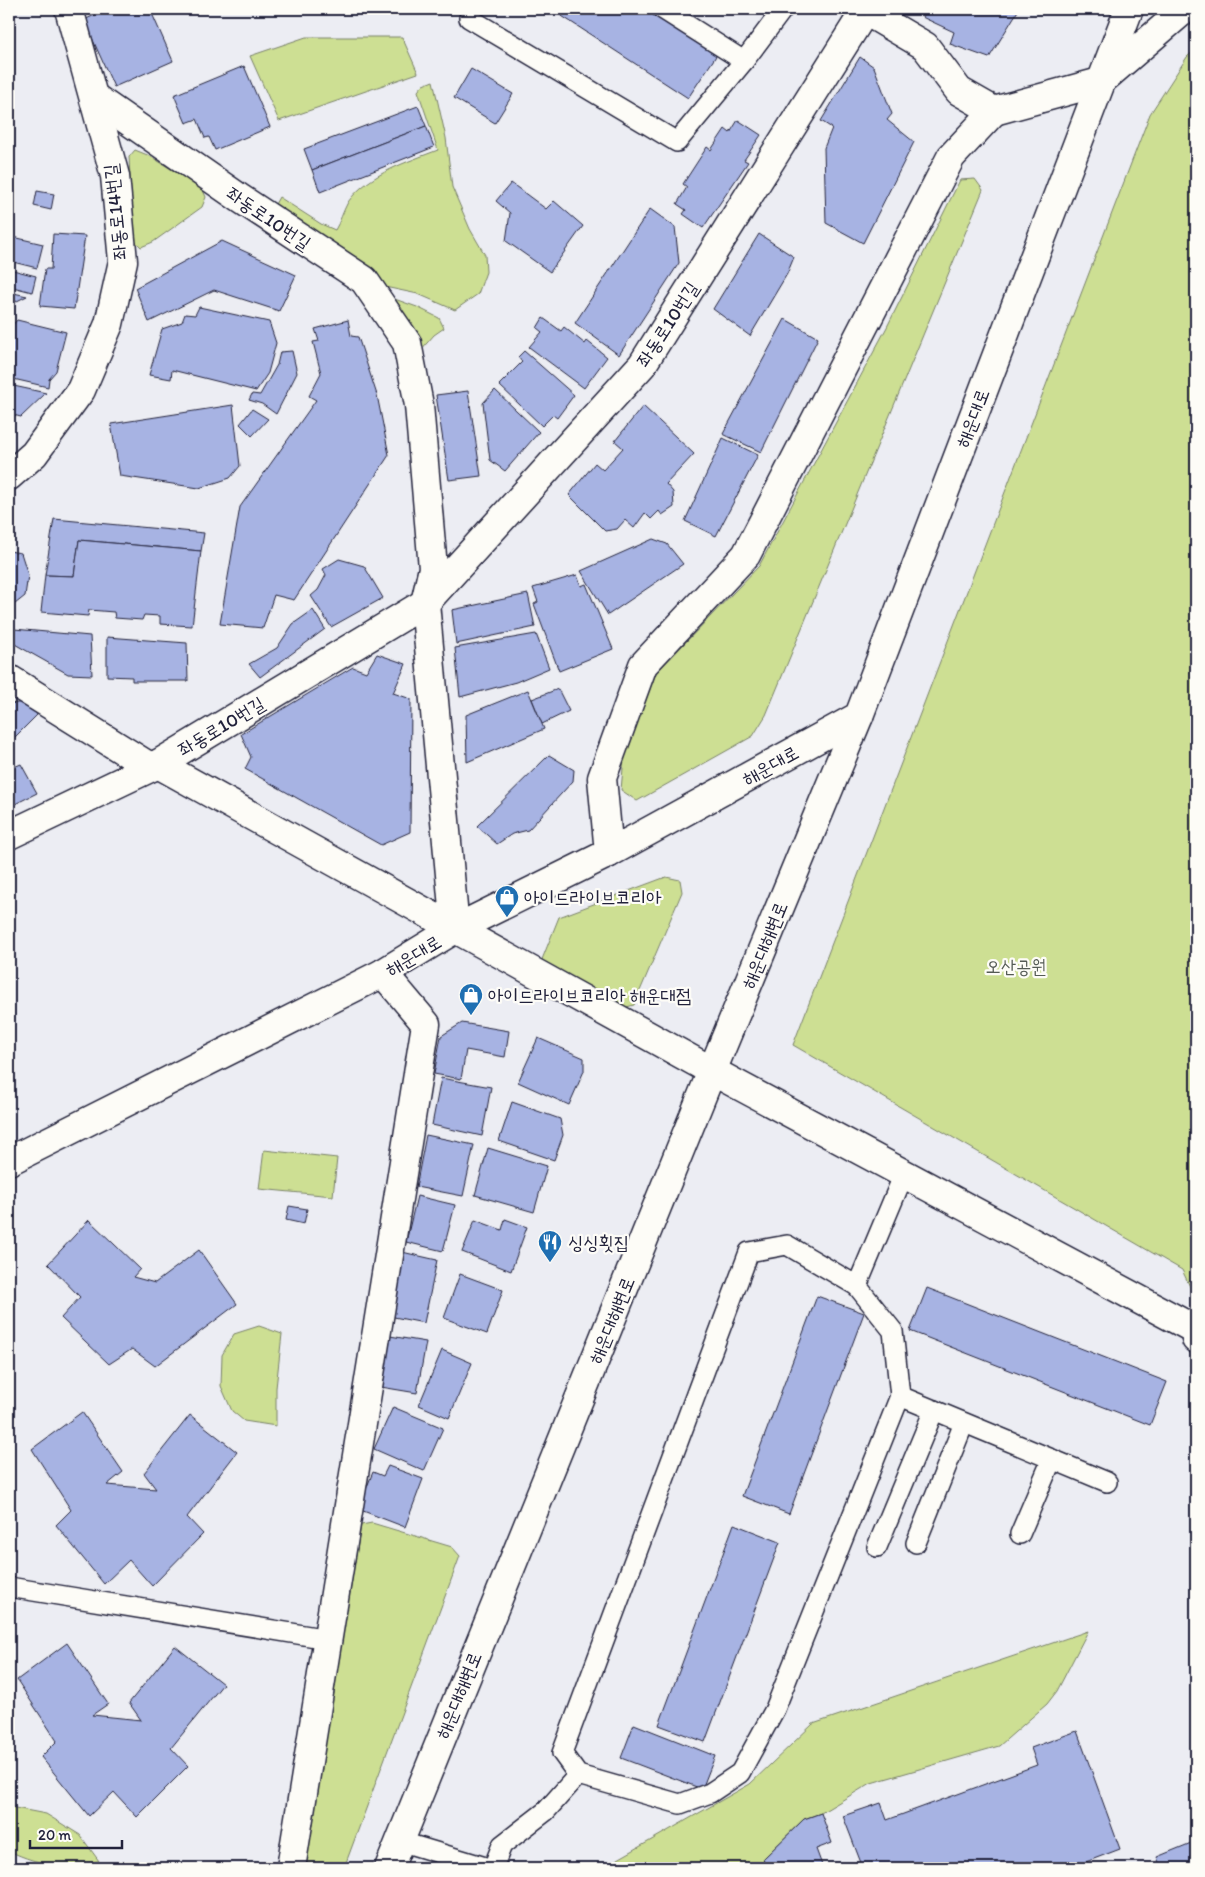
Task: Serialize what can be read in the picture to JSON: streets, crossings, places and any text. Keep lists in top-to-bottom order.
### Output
{
  "streets": {
    "street": [
      "좌동로14번길",
      "좌동로10번길",
      "해운대로",
      "해운대해변로"
    ]
  },
  "crossings": [
    ["좌동로14번길", "좌동로10번길"],
    ["해운대로", "해운대해변로"]
  ],
  "parks": ["오산공원"],
  "places": {
    "shop": ["아이드라이브코리아", "아이드라이브코리아 해운대점"],
    "restaurant": ["싱싱횟집"]
  },
  "scale_bar": "20 m"
}
